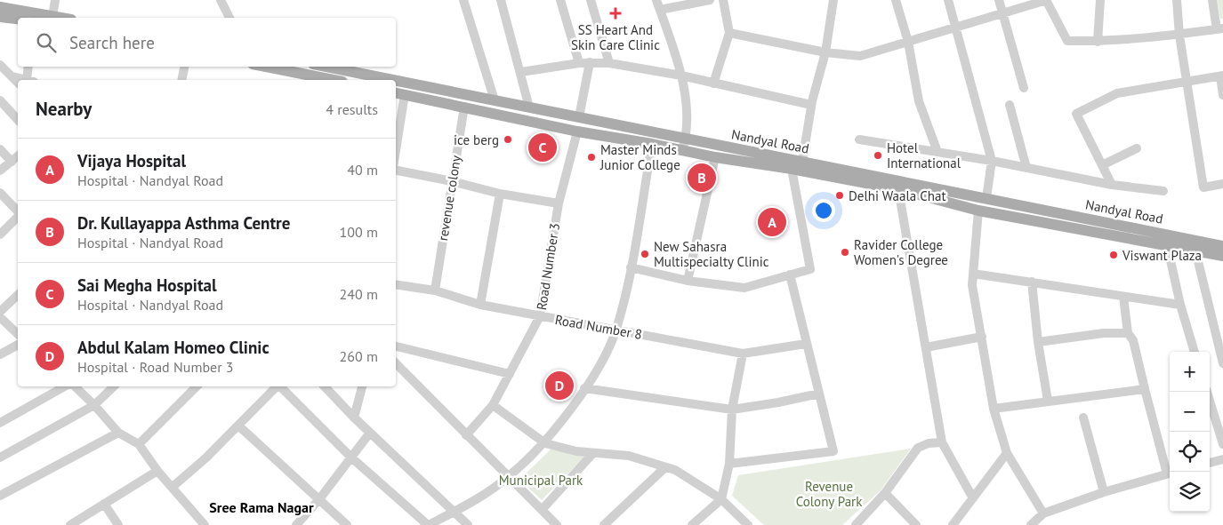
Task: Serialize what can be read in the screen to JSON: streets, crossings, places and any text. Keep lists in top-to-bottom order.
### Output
{
  "streets": {
    "main road": ["Nandyal Road"],
    "street": ["revenue colony", "Road Number 3", "Road Number 8"]
  },
  "crossings": [
    ["Nandyal Road", "revenue colony"],
    ["Nandyal Road", "Road Number 3"],
    ["revenue colony", "Road Number 8"],
    ["Road Number 3", "Road Number 8"]
  ],
  "districts": ["Sree Rama Nagar"],
  "parks": ["Municipal Park", "Revenue Colony Park"],
  "places": {
    "health": ["SS Heart And Skin Care Clinic"],
    "other": [
      "ice berg",
      "Hotel International",
      "Master Minds Junior College",
      "Delhi Waala Chat",
      "Ravider College Women's Degree",
      "New Sahasra Multispecialty Clinic",
      "Viswant Plaza"
    ]
  },
  "page": {
    "search": "Search here",
    "heading": ["Nearby", "4 results"],
    "pins": [
      "C",
      "B",
      "A",
      "D"
    ],
    "list": [
      {
        "mark": "A",
        "name": "Vijaya Hospital",
        "note": "Hospital · Nandyal Road",
        "value": "40 m"
      },
      {
        "mark": "B",
        "name": "Dr. Kullayappa Asthma Centre",
        "note": "Hospital · Nandyal Road",
        "value": "100 m"
      },
      {
        "mark": "C",
        "name": "Sai Megha Hospital",
        "note": "Hospital · Nandyal Road",
        "value": "240 m"
      },
      {
        "mark": "D",
        "name": "Abdul Kalam Homeo Clinic",
        "note": "Hospital · Road Number 3",
        "value": "260 m"
      }
    ],
    "map_buttons": ["+", "−"]
  }
}
